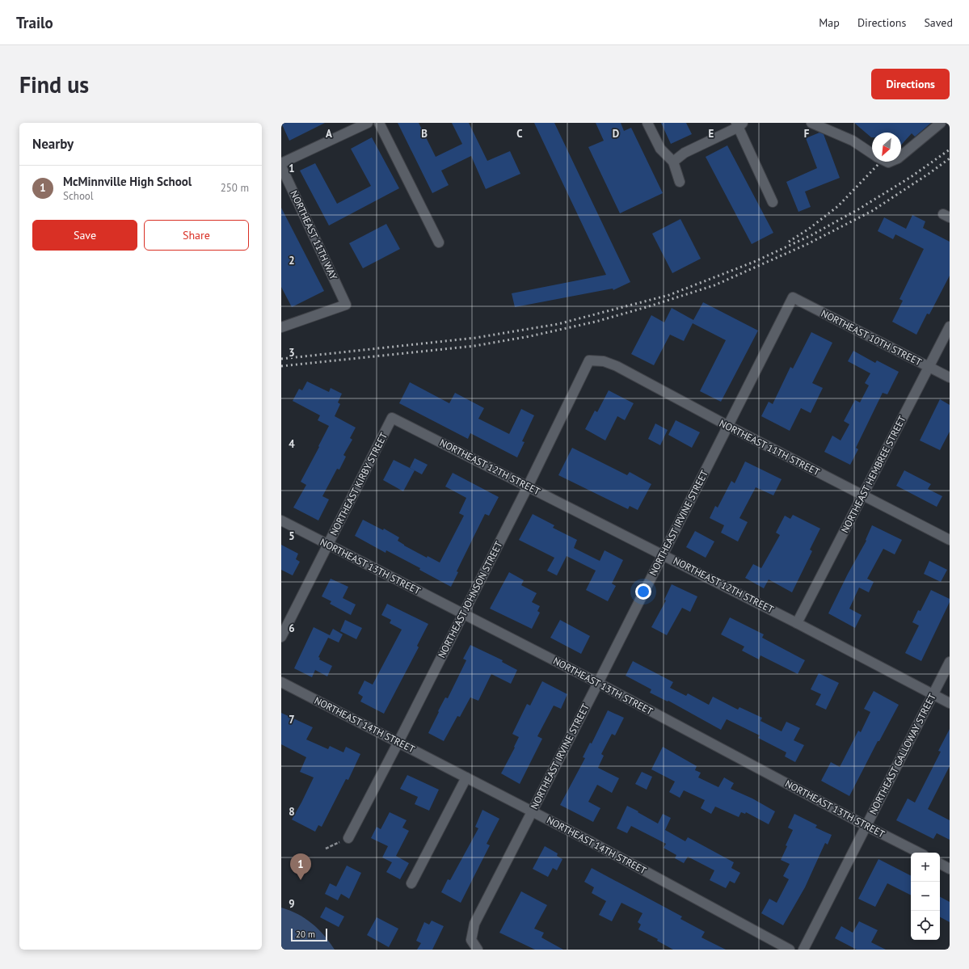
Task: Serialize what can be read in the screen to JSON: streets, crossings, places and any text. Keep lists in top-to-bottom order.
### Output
{
  "streets": {
    "street": [
      "NORTHEAST 11TH WAY",
      "NORTHEAST 10TH STREET",
      "NORTHEAST 11TH STREET",
      "NORTHEAST 12TH STREET",
      "NORTHEAST HEMBREE STREET",
      "NORTHEAST KIRBY STREET",
      "NORTHEAST IRVINE STREET",
      "NORTHEAST 13TH STREET",
      "NORTHEAST JOHNSON STREET",
      "NORTHEAST 14TH STREET",
      "NORTHEAST GALLOWAY STREET"
    ]
  },
  "crossings": [
    ["NORTHEAST 10TH STREET", "NORTHEAST HEMBREE STREET"],
    ["NORTHEAST 10TH STREET", "NORTHEAST IRVINE STREET"],
    ["NORTHEAST 11TH STREET", "NORTHEAST HEMBREE STREET"],
    ["NORTHEAST 11TH STREET", "NORTHEAST IRVINE STREET"],
    ["NORTHEAST 11TH STREET", "NORTHEAST JOHNSON STREET"],
    ["NORTHEAST 12TH STREET", "NORTHEAST HEMBREE STREET"],
    ["NORTHEAST 12TH STREET", "NORTHEAST KIRBY STREET"],
    ["NORTHEAST 12TH STREET", "NORTHEAST IRVINE STREET"],
    ["NORTHEAST 12TH STREET", "NORTHEAST JOHNSON STREET"],
    ["NORTHEAST 12TH STREET", "NORTHEAST GALLOWAY STREET"],
    ["NORTHEAST KIRBY STREET", "NORTHEAST 13TH STREET"],
    ["NORTHEAST IRVINE STREET", "NORTHEAST 13TH STREET"],
    ["NORTHEAST IRVINE STREET", "NORTHEAST 14TH STREET"],
    ["NORTHEAST 13TH STREET", "NORTHEAST JOHNSON STREET"],
    ["NORTHEAST 13TH STREET", "NORTHEAST GALLOWAY STREET"],
    ["NORTHEAST JOHNSON STREET", "NORTHEAST 14TH STREET"]
  ],
  "scale_bar": "20 m",
  "north": "bottom left",
  "page": {
    "header": "Trailo",
    "nav": ["Map", "Directions", "Saved"],
    "buttons": [
      "Directions",
      ["Save", "Share"]
    ],
    "title": "Find us",
    "heading": "Nearby",
    "list": [
      {
        "mark": "1",
        "name": "McMinnville High School",
        "note": "School",
        "value": "250 m"
      }
    ],
    "map_buttons": ["+", "−"],
    "pins": "1",
    "scale": "20 m"
  },
  "grid": {
    "columns": [
      "A",
      "B",
      "C",
      "D",
      "E",
      "F"
    ],
    "rows": [
      "1",
      "2",
      "3",
      "4",
      "5",
      "6",
      "7",
      "8",
      "9"
    ]
  }
}
